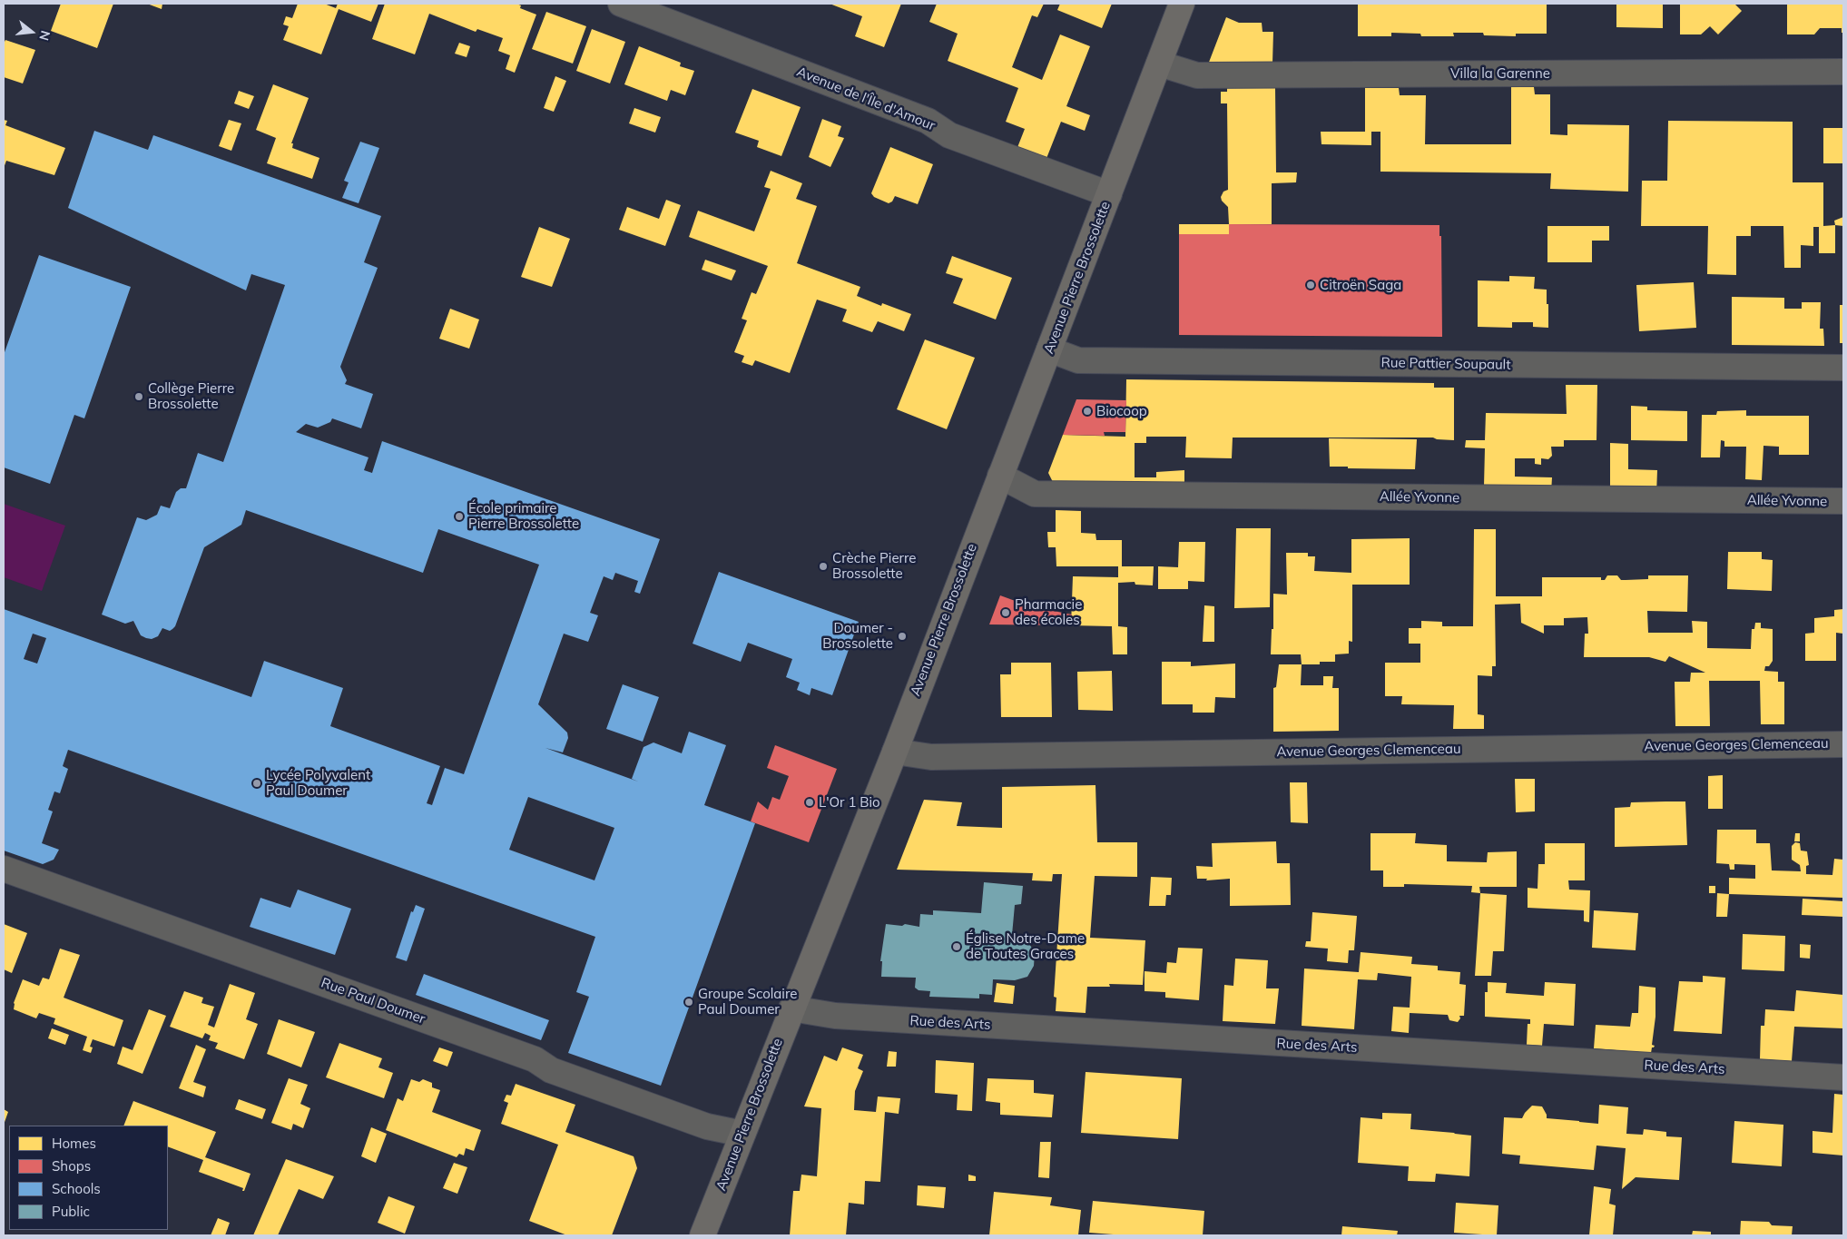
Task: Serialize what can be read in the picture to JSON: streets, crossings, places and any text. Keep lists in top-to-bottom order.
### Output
{
  "streets": {
    "main road": ["Avenue Pierre Brossolette"],
    "street": [
      "Villa la Garenne",
      "Avenue de l'Île d'Amour",
      "Rue Pattier Soupault",
      "Allée Yvonne",
      "Avenue Georges Clemenceau",
      "Rue Paul Doumer",
      "Rue des Arts"
    ]
  },
  "crossings": [
    ["Villa la Garenne", "Avenue Pierre Brossolette"],
    ["Avenue de l'Île d'Amour", "Avenue Pierre Brossolette"],
    ["Avenue Pierre Brossolette", "Rue Pattier Soupault"],
    ["Avenue Pierre Brossolette", "Allée Yvonne"],
    ["Avenue Pierre Brossolette", "Avenue Georges Clemenceau"],
    ["Avenue Pierre Brossolette", "Rue Paul Doumer"],
    ["Avenue Pierre Brossolette", "Rue des Arts"]
  ],
  "places": [
    "Citroën Saga",
    "Collège Pierre Brossolette",
    "Biocoop",
    "École primaire Pierre Brossolette",
    "Crèche Pierre Brossolette",
    "Pharmacie des écoles",
    "Doumer - Brossolette",
    "Lycée Polyvalent Paul Doumer",
    "L'Or 1 Bio",
    "Église Notre-Dame de Toutes Graces",
    "Groupe Scolaire Paul Doumer"
  ],
  "legend": [
    "Homes",
    "Shops",
    "Schools",
    "Public"
  ],
  "north": "right"
}
